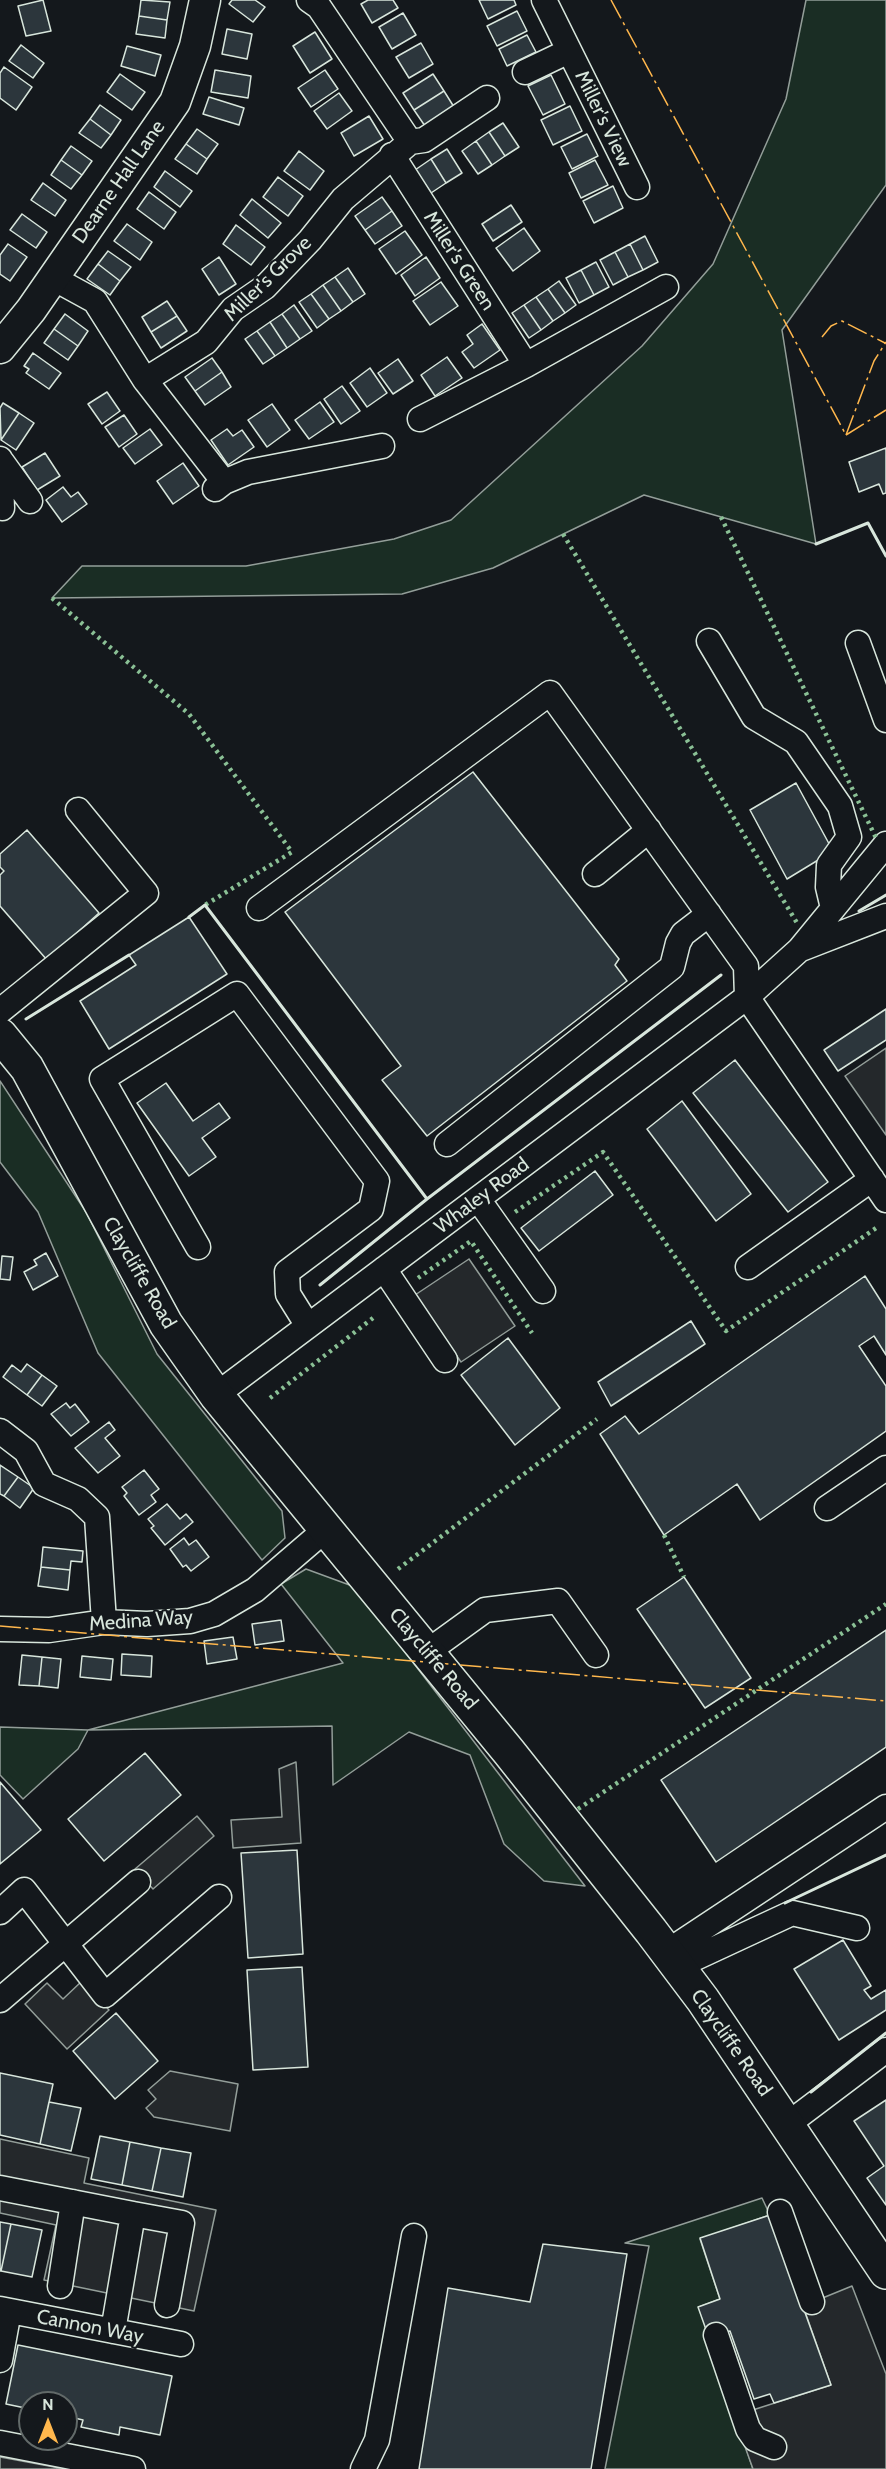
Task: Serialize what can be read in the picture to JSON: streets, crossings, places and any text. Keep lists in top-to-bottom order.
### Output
{
  "streets": {
    "highway": ["Claycliffe Road"],
    "main road": ["Dearne Hall Lane"],
    "street": [
      "Miller's View",
      "Miller's Green",
      "Miller's Grove",
      "Whaley Road",
      "Medina Way",
      "Cannon Way"
    ]
  },
  "crossings": [
    ["Miller's Green", "Miller's Grove"],
    ["Whaley Road", "Claycliffe Road"],
    ["Claycliffe Road", "Medina Way"]
  ],
  "north": "top"
}
